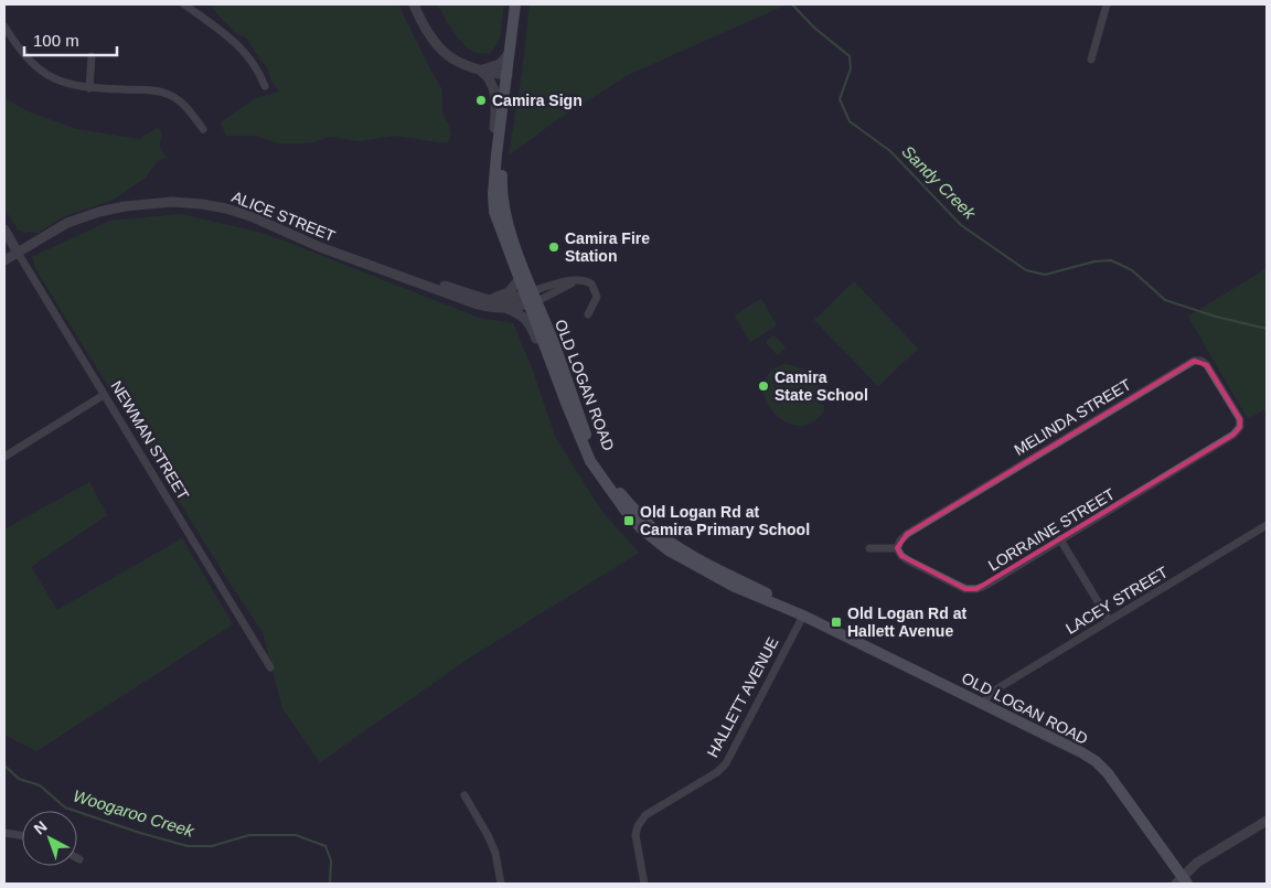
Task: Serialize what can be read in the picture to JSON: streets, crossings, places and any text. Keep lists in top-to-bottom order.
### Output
{
  "streets": {
    "main road": ["OLD LOGAN ROAD"],
    "street": [
      "ALICE STREET",
      "MELINDA STREET",
      "NEWMAN STREET",
      "LORRAINE STREET",
      "LACEY STREET",
      "HALLETT AVENUE"
    ]
  },
  "crossings": [
    ["ALICE STREET", "OLD LOGAN ROAD"],
    ["ALICE STREET", "NEWMAN STREET"],
    ["OLD LOGAN ROAD", "LACEY STREET"],
    ["OLD LOGAN ROAD", "HALLETT AVENUE"],
    ["MELINDA STREET", "LORRAINE STREET"]
  ],
  "water": ["Sandy Creek", "Woogaroo Creek"],
  "places": {
    "other": ["Camira Sign", "Camira Fire Station", "Camira State School"],
    "transit": ["Old Logan Rd at Camira Primary School", "Old Logan Rd at Hallett Avenue"]
  },
  "scale_bar": "100 m",
  "north": "top left"
}
